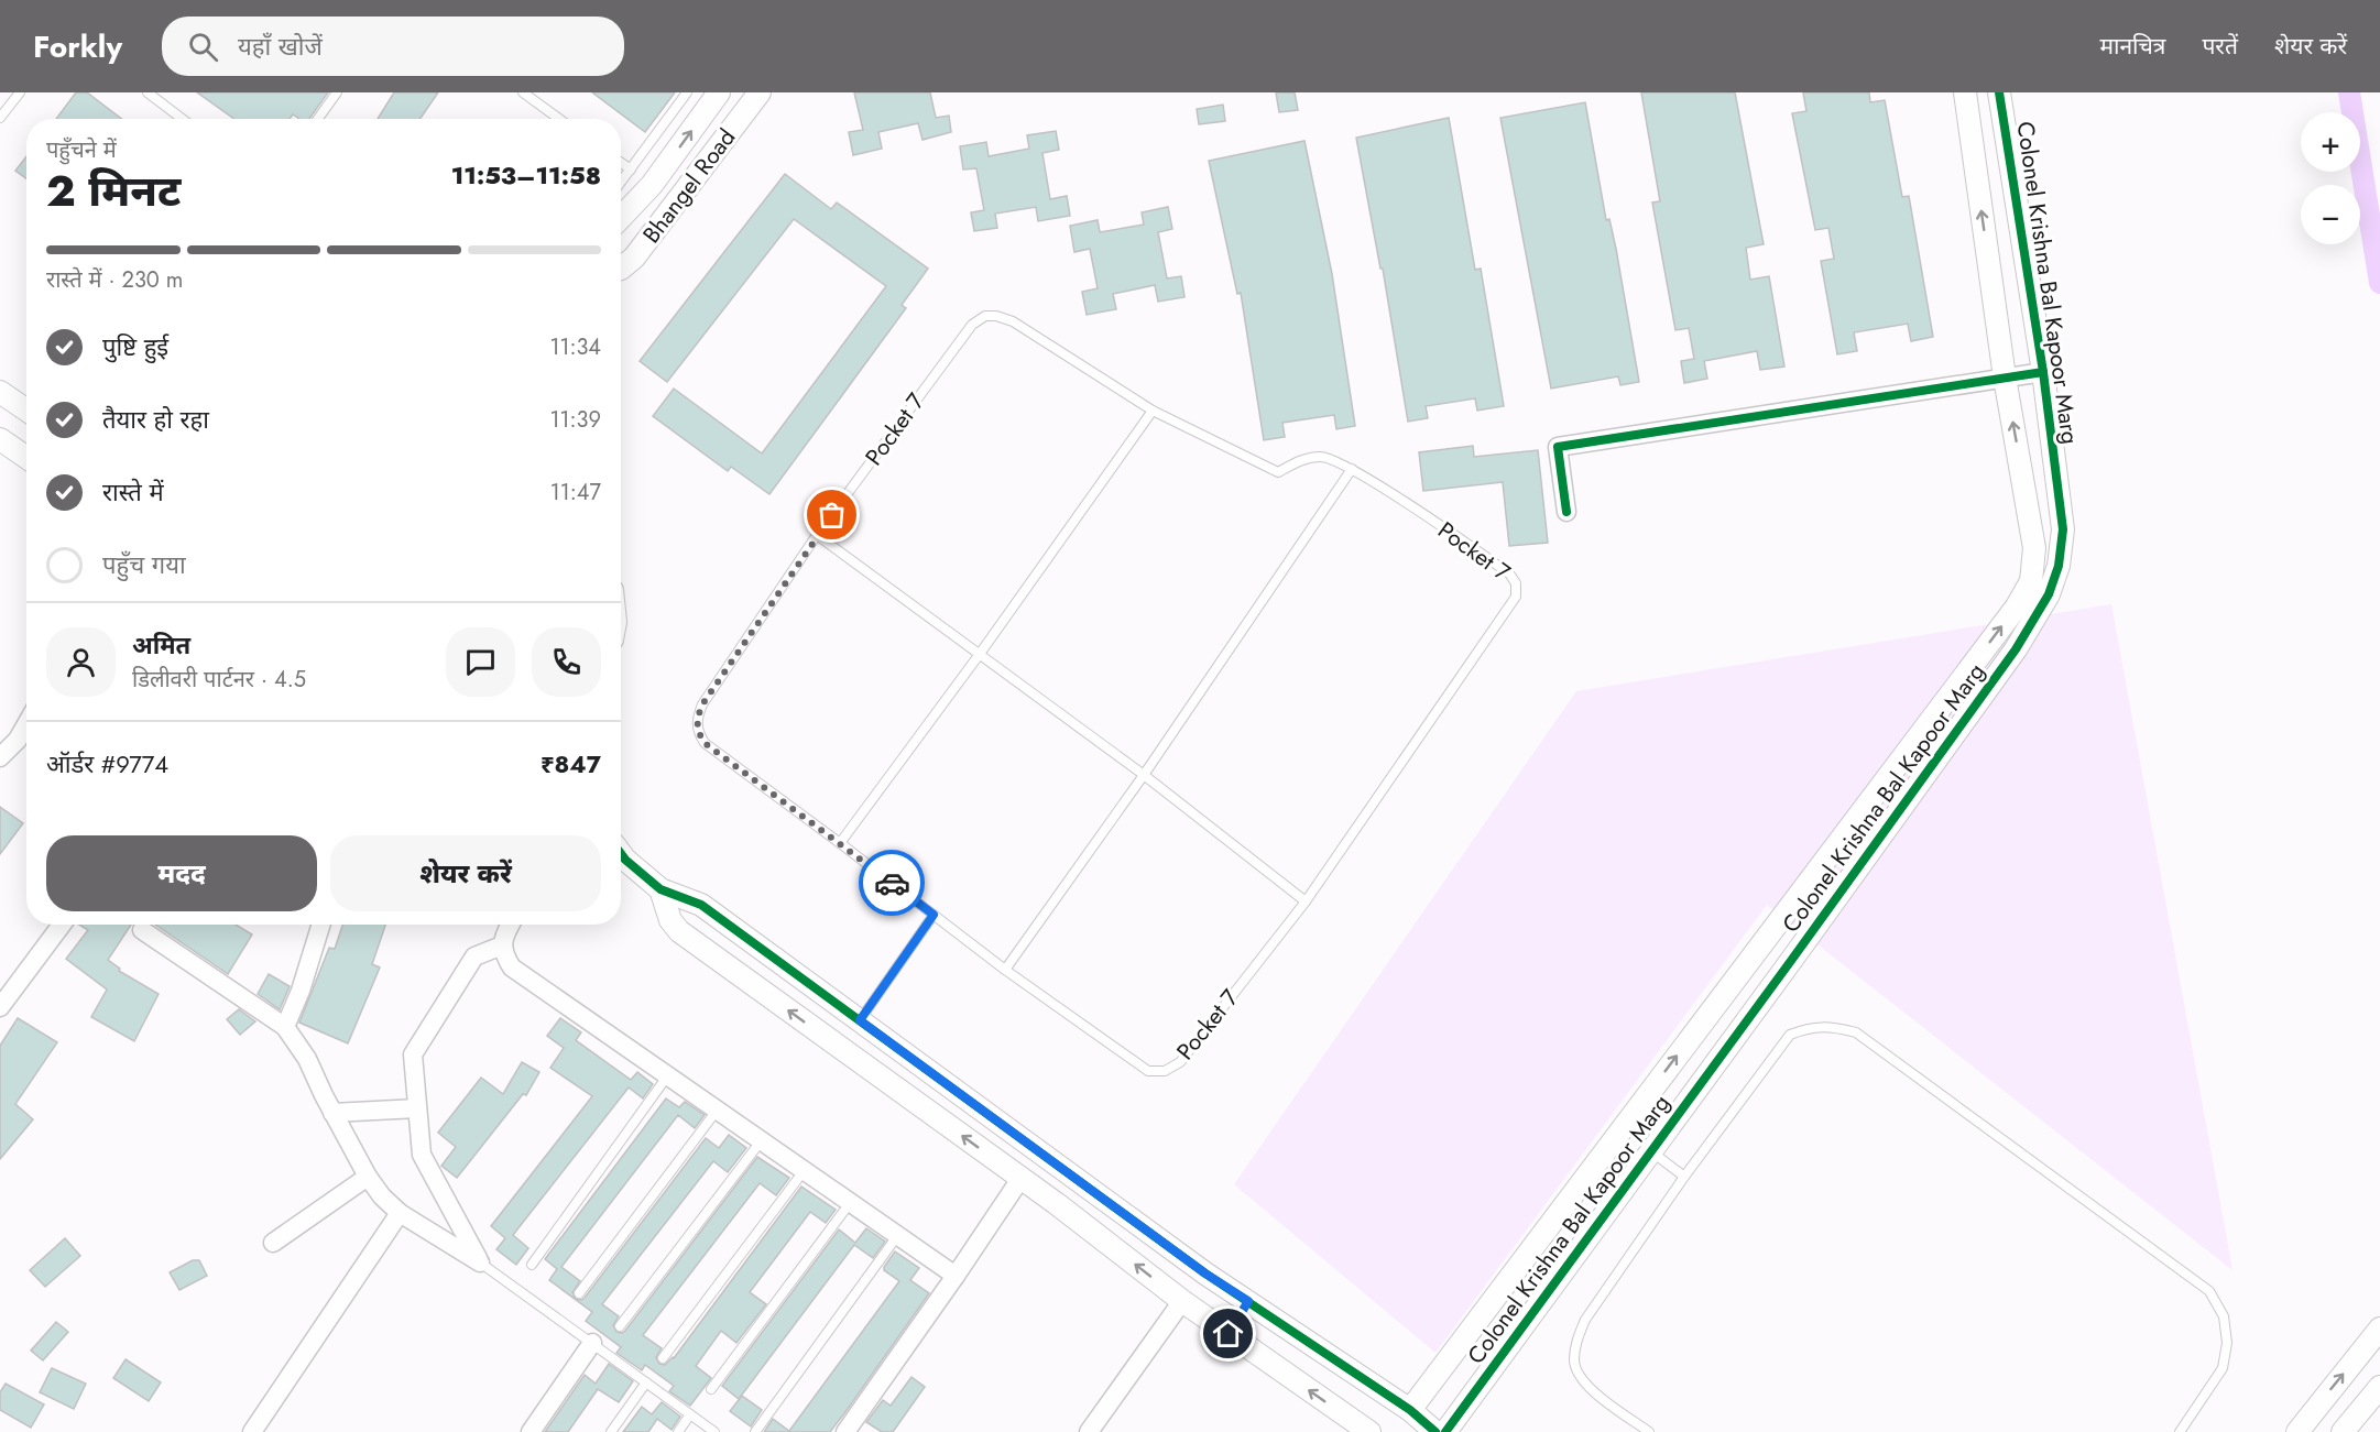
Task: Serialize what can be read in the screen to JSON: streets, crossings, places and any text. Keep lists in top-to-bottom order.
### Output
{
  "streets": {
    "street": ["Bhangel Road", "Colonel Krishna Bal Kapoor Marg"],
    "lane": ["Pocket 7"]
  },
  "page": {
    "header": "Forkly",
    "search": "यहाँ खोजें",
    "nav": ["मानचित्र", "परतें", "शेयर करें"],
    "map_buttons": ["+", "−"],
    "heading": ["2 मिनट", "पहुँचने में", "11:53–11:58"],
    "panel": [
      "अमित",
      "डिलीवरी पार्टनर · 4.5",
      "ऑर्डर #9774",
      "₹847"
    ],
    "bar": "रास्ते में · 230 m",
    "list": [
      ["पुष्टि हुई", "11:34"],
      ["तैयार हो रहा", "11:39"],
      ["रास्ते में", "11:47"],
      "पहुँच गया"
    ],
    "buttons": ["मदद", "शेयर करें"]
  }
}
